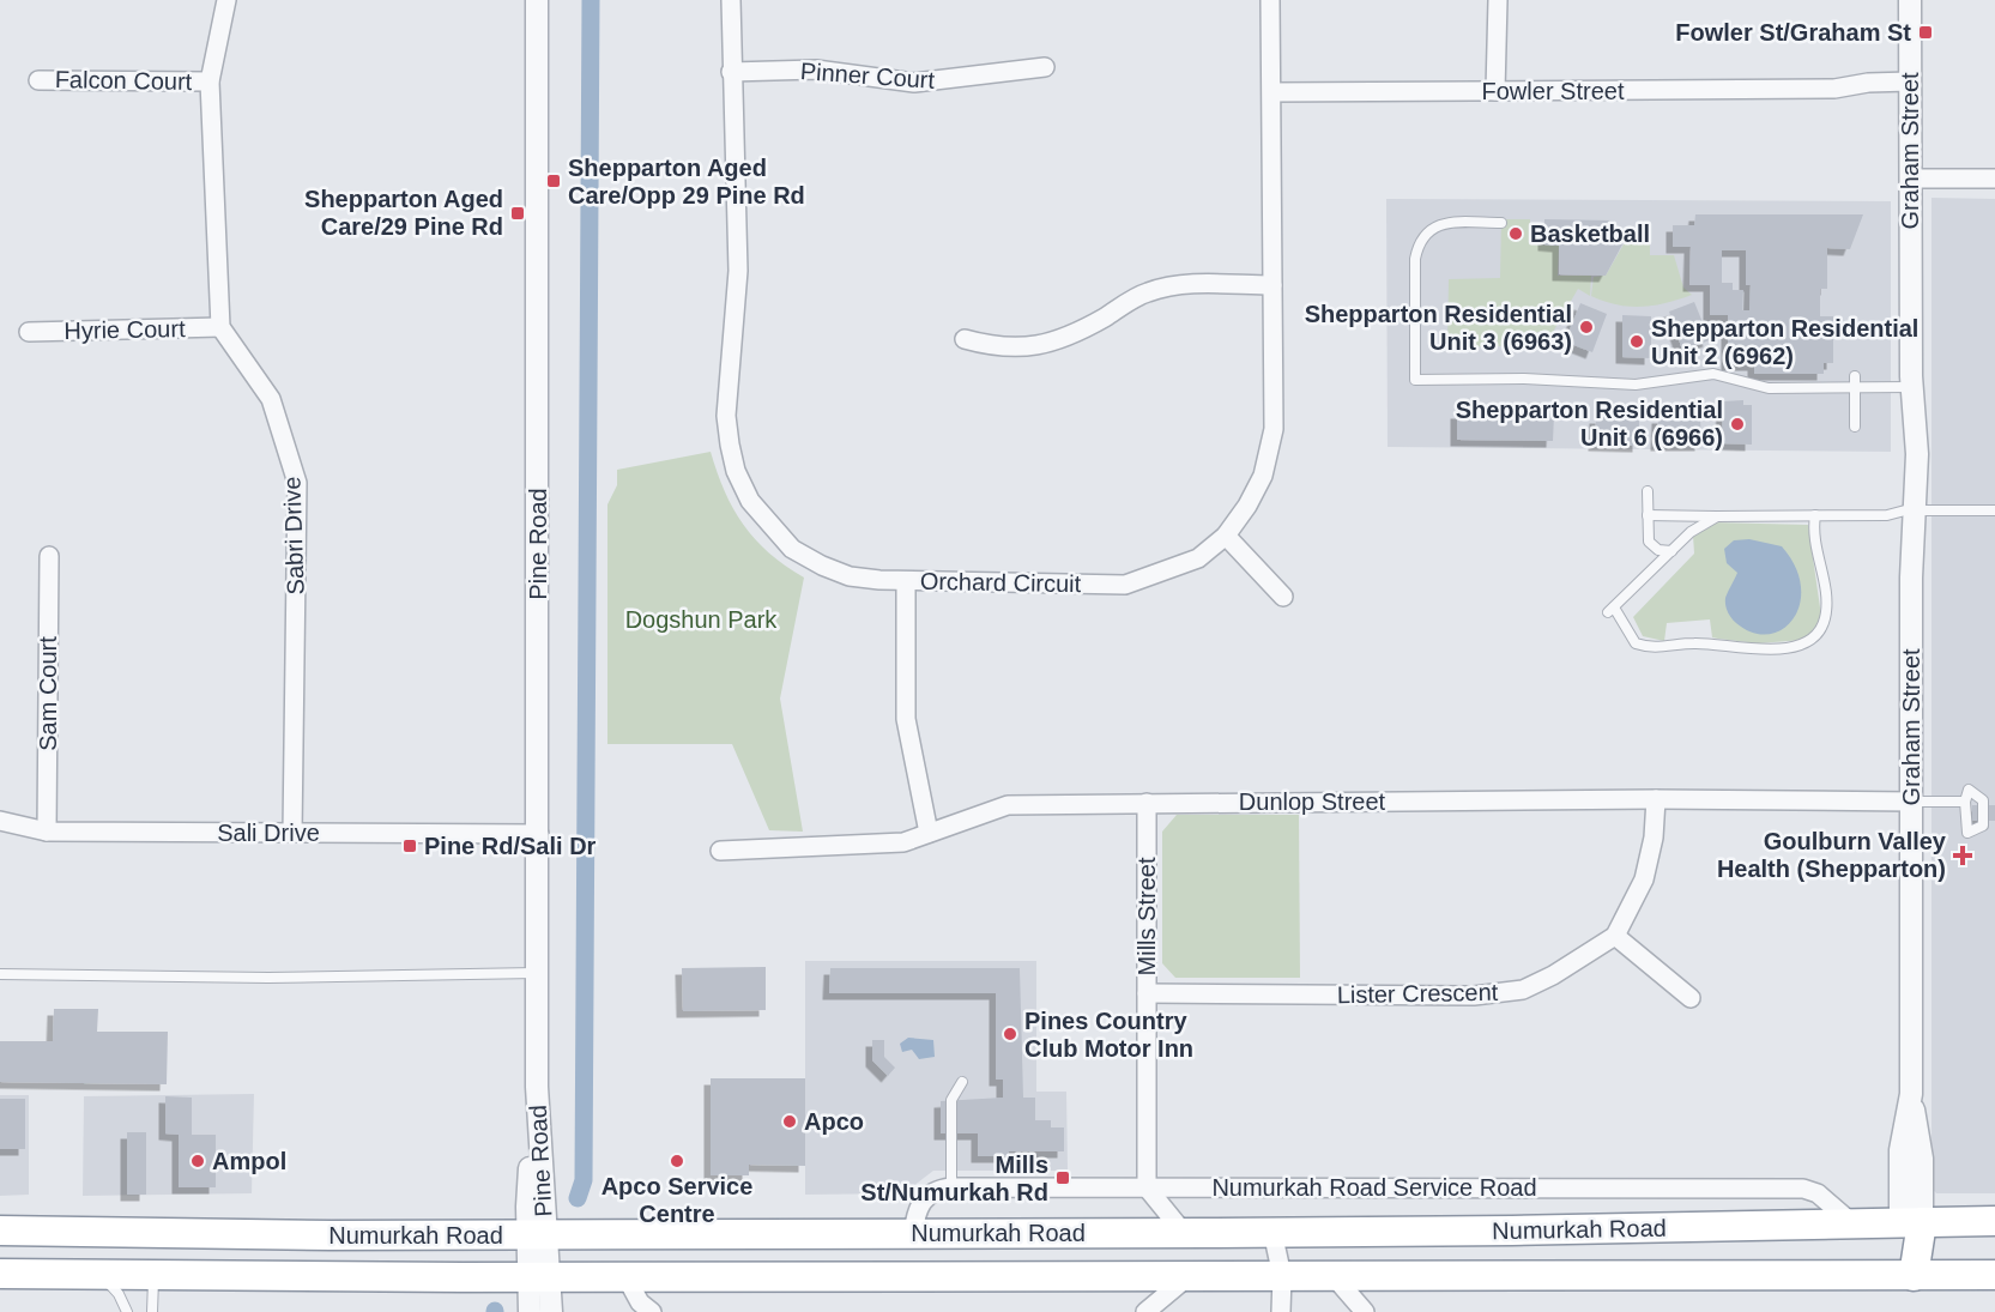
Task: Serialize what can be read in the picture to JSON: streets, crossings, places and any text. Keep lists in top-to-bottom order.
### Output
{
  "streets": {
    "highway": ["Numurkah Road"],
    "street": [
      "Pinner Court",
      "Falcon Court",
      "Fowler Street",
      "Graham Street",
      "Hyrie Court",
      "Sabri Drive",
      "Pine Road",
      "Orchard Circuit",
      "Sam Court",
      "Dunlop Street",
      "Sali Drive",
      "Mills Street",
      "Lister Crescent",
      "Numurkah Road Service Road"
    ]
  },
  "crossings": [
    ["Pinner Court", "Orchard Circuit"],
    ["Fowler Street", "Graham Street"],
    ["Fowler Street", "Orchard Circuit"],
    ["Graham Street", "Dunlop Street"],
    ["Graham Street", "Numurkah Road"],
    ["Hyrie Court", "Sabri Drive"],
    ["Sabri Drive", "Sali Drive"],
    ["Pine Road", "Sali Drive"],
    ["Pine Road", "Numurkah Road"],
    ["Sam Court", "Sali Drive"],
    ["Dunlop Street", "Mills Street"],
    ["Mills Street", "Lister Crescent"],
    ["Mills Street", "Numurkah Road Service Road"],
    ["Numurkah Road Service Road", "Numurkah Road"]
  ],
  "parks": ["Dogshun Park"],
  "places": {
    "transit": [
      "Fowler St/Graham St",
      "Shepparton Aged Care/Opp 29 Pine Rd",
      "Shepparton Aged Care/29 Pine Rd",
      "Pine Rd/Sali Dr",
      "Mills St/Numurkah Rd"
    ],
    "other": [
      "Basketball",
      "Shepparton Residential Unit 3 (6963)",
      "Shepparton Residential Unit 2 (6962)",
      "Shepparton Residential Unit 6 (6966)",
      "Pines Country Club Motor Inn",
      "Apco",
      "Ampol",
      "Apco Service Centre"
    ],
    "health": ["Goulburn Valley Health (Shepparton)"]
  }
}
